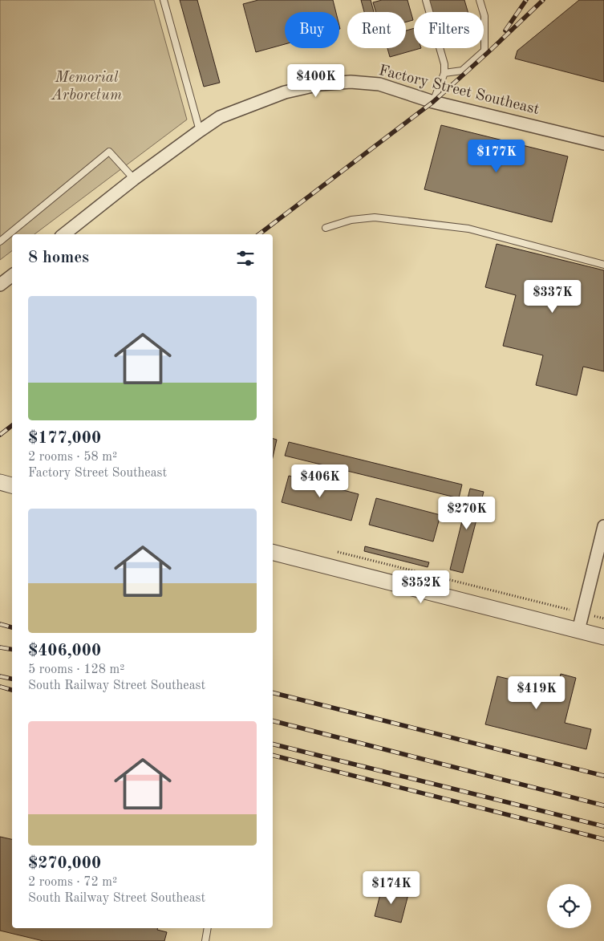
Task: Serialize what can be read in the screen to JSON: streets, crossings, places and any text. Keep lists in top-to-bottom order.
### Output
{
  "streets": {
    "street": ["Factory Street Southeast"]
  },
  "parks": ["Memorial Arboretum"],
  "page": {
    "chip": ["Buy", "Rent", "Filters"],
    "price": [
      "$400K",
      "$177K",
      "$337K",
      "$406K",
      "$270K",
      "$352K",
      "$419K",
      "$174K"
    ],
    "heading": "8 homes",
    "list": [
      {
        "name": "$177,000",
        "note": "2 rooms · 58 m² · Factory Street Southeast"
      },
      {
        "name": "$406,000",
        "note": "5 rooms · 128 m² · South Railway Street Southeast"
      },
      {
        "name": "$270,000",
        "note": "2 rooms · 72 m² · South Railway Street Southeast"
      }
    ]
  }
}
